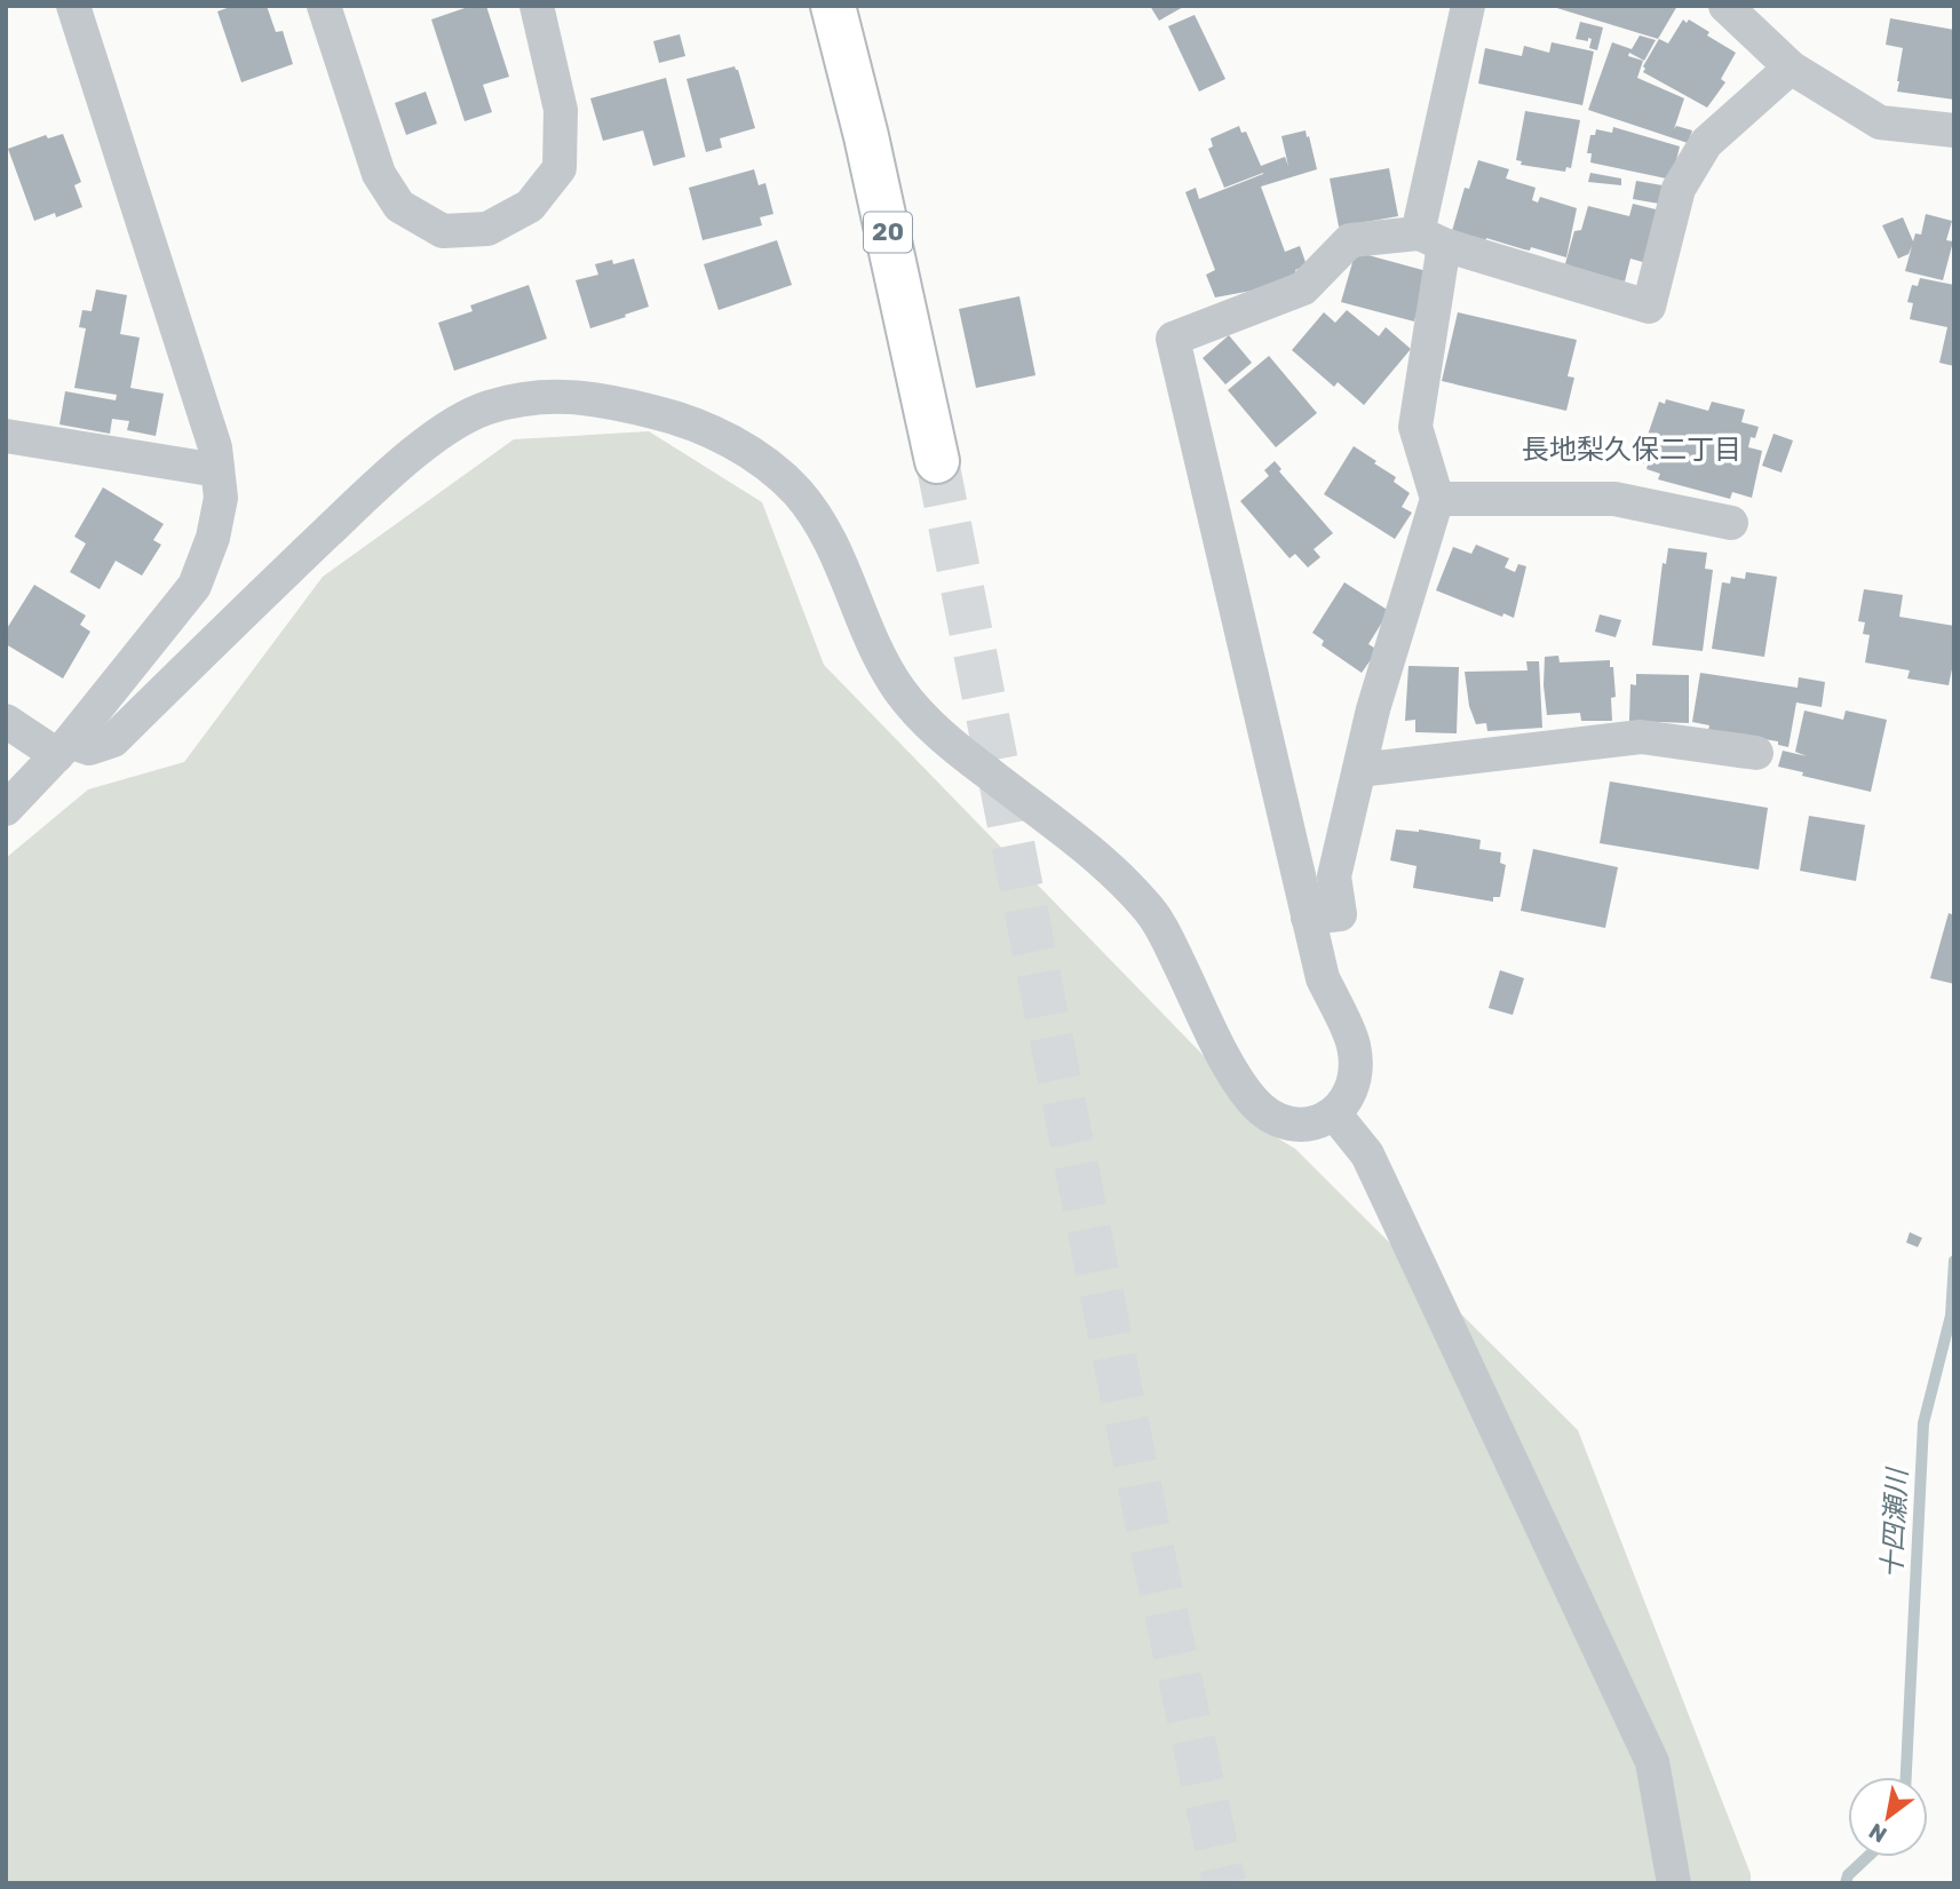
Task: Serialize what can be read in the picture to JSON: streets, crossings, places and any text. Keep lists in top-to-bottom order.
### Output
{
  "streets": {
    "highway": ["20"]
  },
  "districts": ["長地梨久保二丁目"],
  "water": ["十四瀬川"],
  "north": "bottom left"
}
